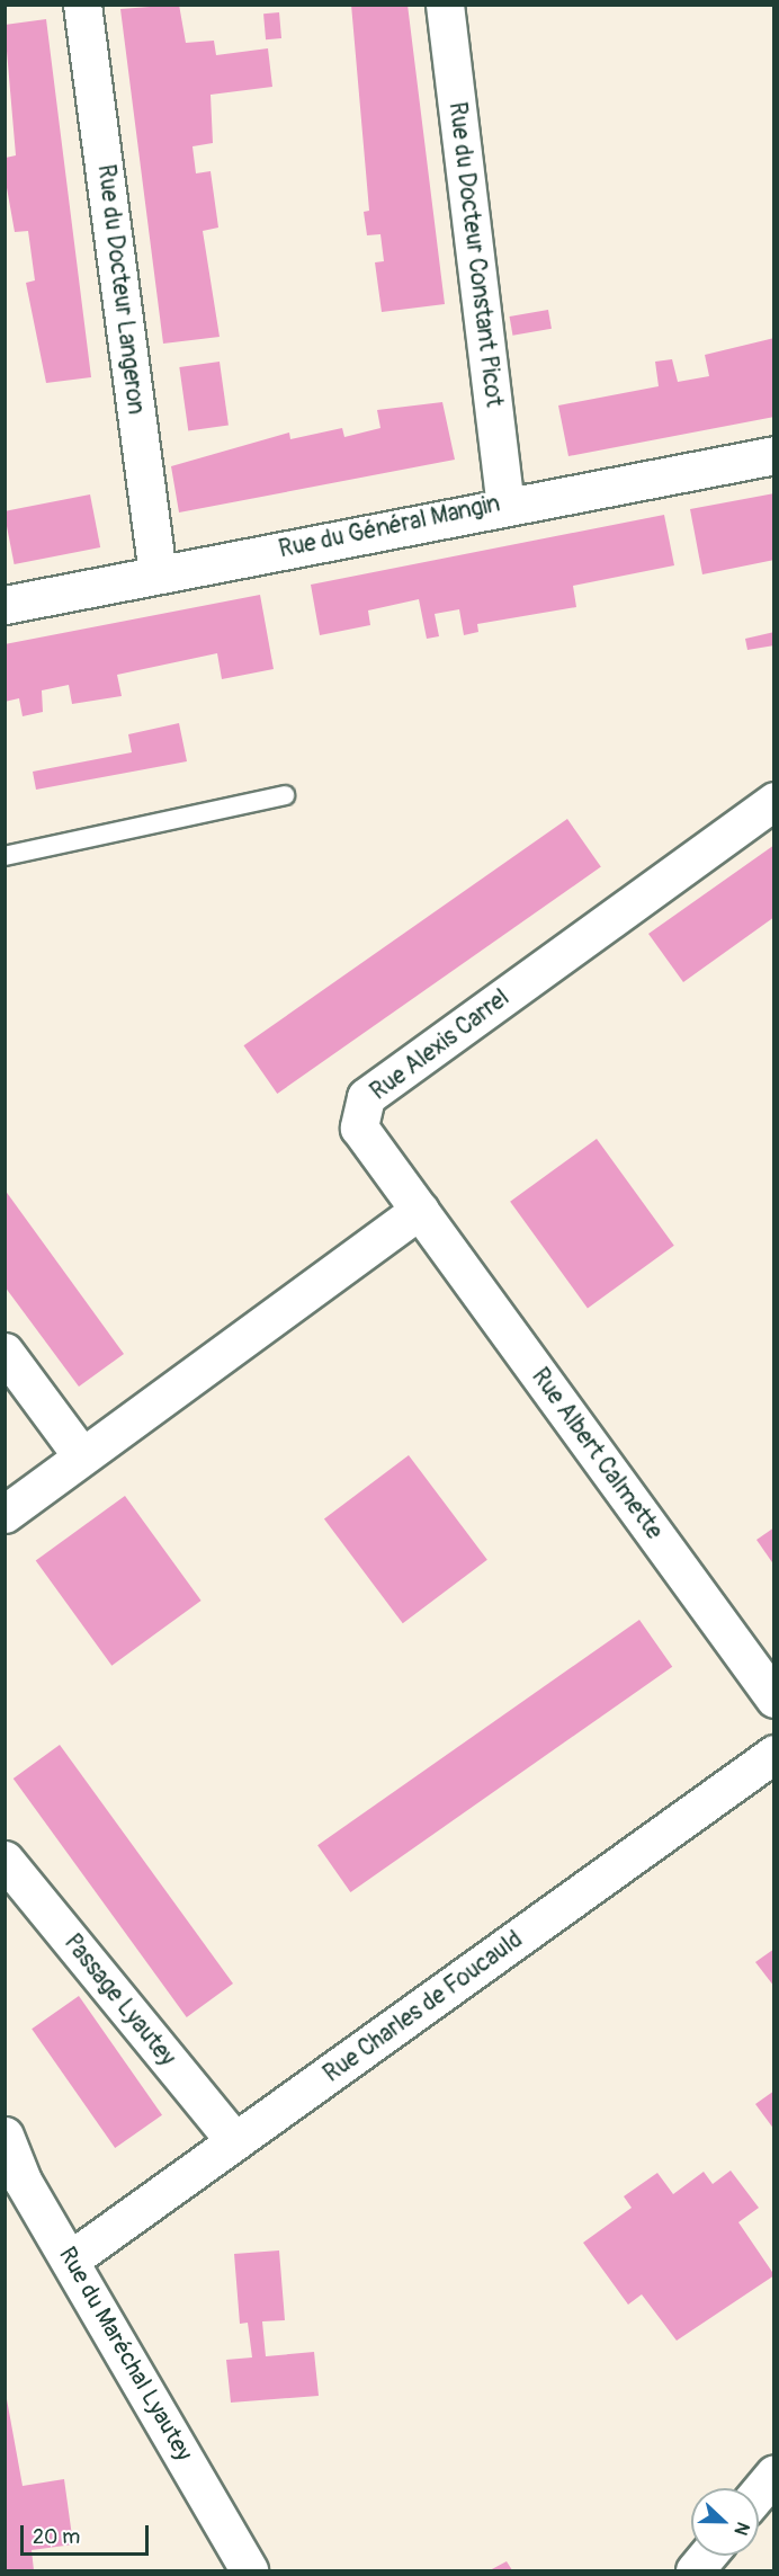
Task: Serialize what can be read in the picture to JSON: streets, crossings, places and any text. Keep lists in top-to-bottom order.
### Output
{
  "streets": {
    "street": [
      "Rue du Docteur Constant Picot",
      "Rue du Docteur Langeron",
      "Rue du Général Mangin",
      "Rue Alexis Carrel",
      "Rue Albert Calmette",
      "Passage Lyautey",
      "Rue Charles de Foucauld",
      "Rue du Maréchal Lyautey"
    ]
  },
  "crossings": [
    ["Rue du Docteur Constant Picot", "Rue du Général Mangin"],
    ["Rue du Docteur Langeron", "Rue du Général Mangin"],
    ["Rue Alexis Carrel", "Rue Albert Calmette"],
    ["Passage Lyautey", "Rue Charles de Foucauld"],
    ["Rue Charles de Foucauld", "Rue du Maréchal Lyautey"]
  ],
  "scale_bar": "20 m",
  "north": "right"
}
